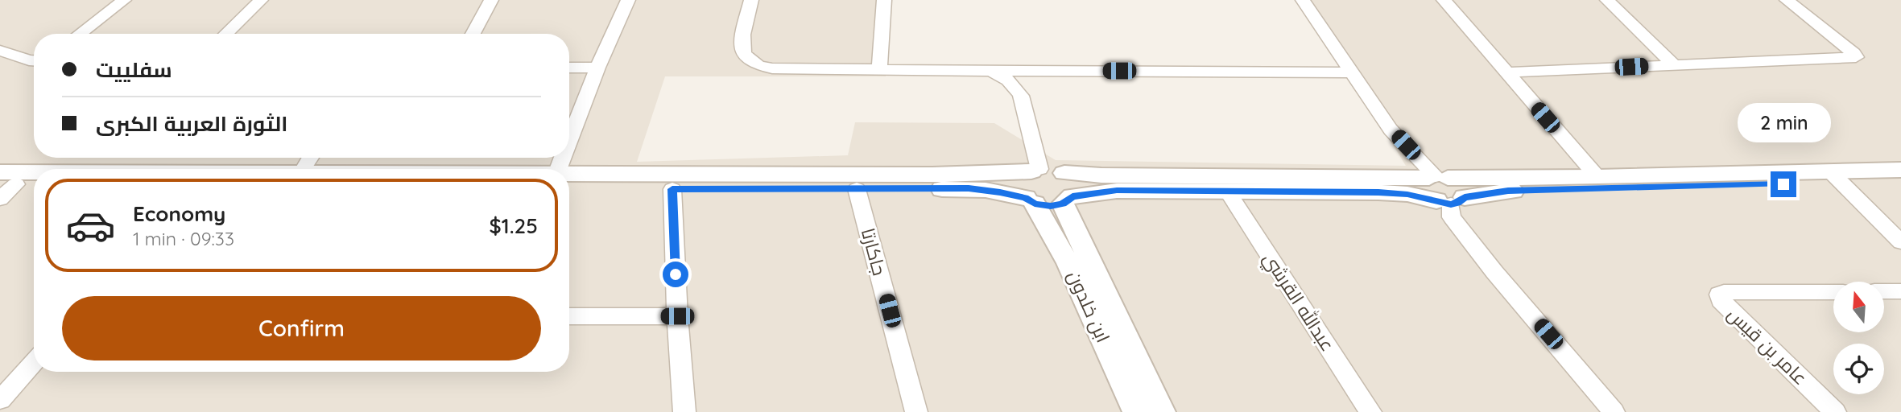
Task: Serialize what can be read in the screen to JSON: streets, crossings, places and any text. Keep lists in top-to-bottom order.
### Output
{
  "streets": {
    "street": [
      "جاكارتا",
      "عبدالله القرشي",
      "ابن خلدون",
      "عامر بن قيس"
    ]
  },
  "north": "top",
  "page": {
    "banner": ["سفلييت", "الثورة العربية الكبرى"],
    "bubble": "2 min",
    "list": [
      {
        "name": "Economy",
        "note": "1 min · 09:33",
        "value": "$1.25"
      }
    ],
    "buttons": "Confirm"
  }
}
